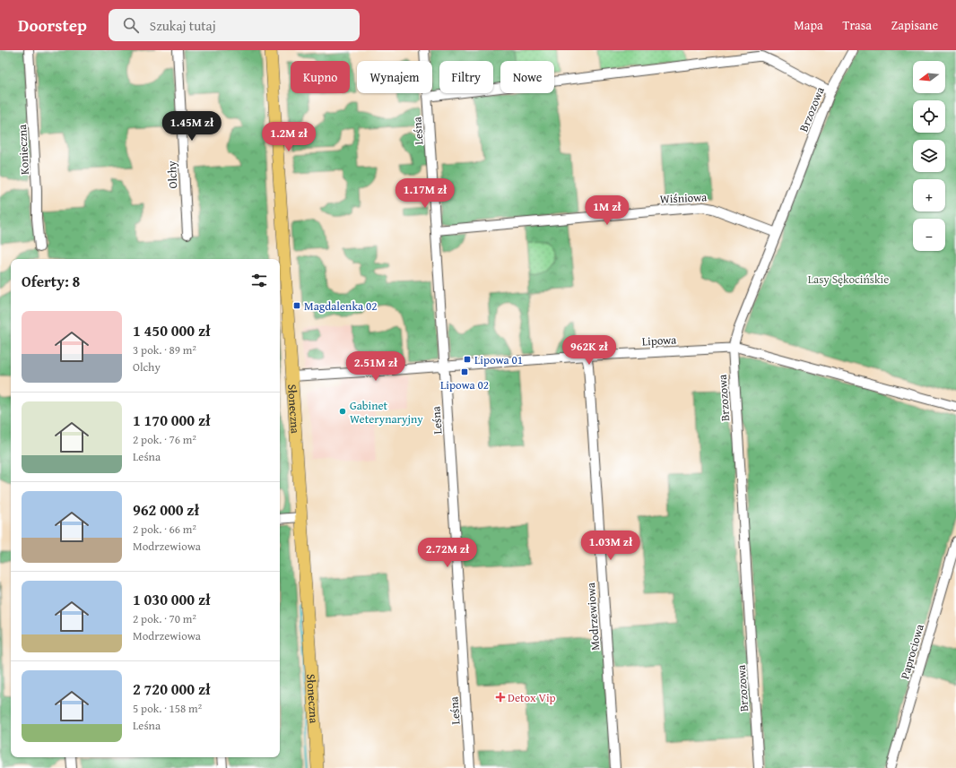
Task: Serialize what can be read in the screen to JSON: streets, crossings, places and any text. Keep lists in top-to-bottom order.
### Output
{
  "streets": {
    "main road": ["Słoneczna"],
    "street": [
      "Brzozowa",
      "Leśna",
      "Konieczna",
      "Olchy",
      "Wiśniowa",
      "Lipowa",
      "Modrzewiowa",
      "Paprociowa"
    ]
  },
  "crossings": [
    ["Brzozowa", "Wiśniowa"],
    ["Brzozowa", "Lipowa"],
    ["Leśna", "Wiśniowa"],
    ["Leśna", "Lipowa"],
    ["Lipowa", "Słoneczna"],
    ["Lipowa", "Modrzewiowa"]
  ],
  "parks": ["Lasy Sękocińskie"],
  "places": {
    "transit": ["Magdalenka 02", "Lipowa 01", "Lipowa 02"],
    "other": ["Gabinet Weterynaryjny"],
    "health": ["Detox Vip"]
  },
  "north": "left",
  "page": {
    "header": "Doorstep",
    "search": "Szukaj tutaj",
    "nav": ["Mapa", "Trasa", "Zapisane"],
    "map_buttons": ["+", "−"],
    "chip": [
      "Kupno",
      "Wynajem",
      "Filtry",
      "Nowe"
    ],
    "price": [
      "1.45M zł",
      "1.2M zł",
      "1.17M zł",
      "1M zł",
      "962K zł",
      "2.51M zł",
      "1.03M zł",
      "2.72M zł"
    ],
    "heading": "Oferty: 8",
    "list": [
      {
        "name": "1 450 000 zł",
        "note": "3 pok. · 89 m² · Olchy"
      },
      {
        "name": "1 170 000 zł",
        "note": "2 pok. · 76 m² · Leśna"
      },
      {
        "name": "962 000 zł",
        "note": "2 pok. · 66 m² · Modrzewiowa"
      },
      {
        "name": "1 030 000 zł",
        "note": "2 pok. · 70 m² · Modrzewiowa"
      },
      {
        "name": "2 720 000 zł",
        "note": "5 pok. · 158 m² · Leśna"
      }
    ]
  }
}
